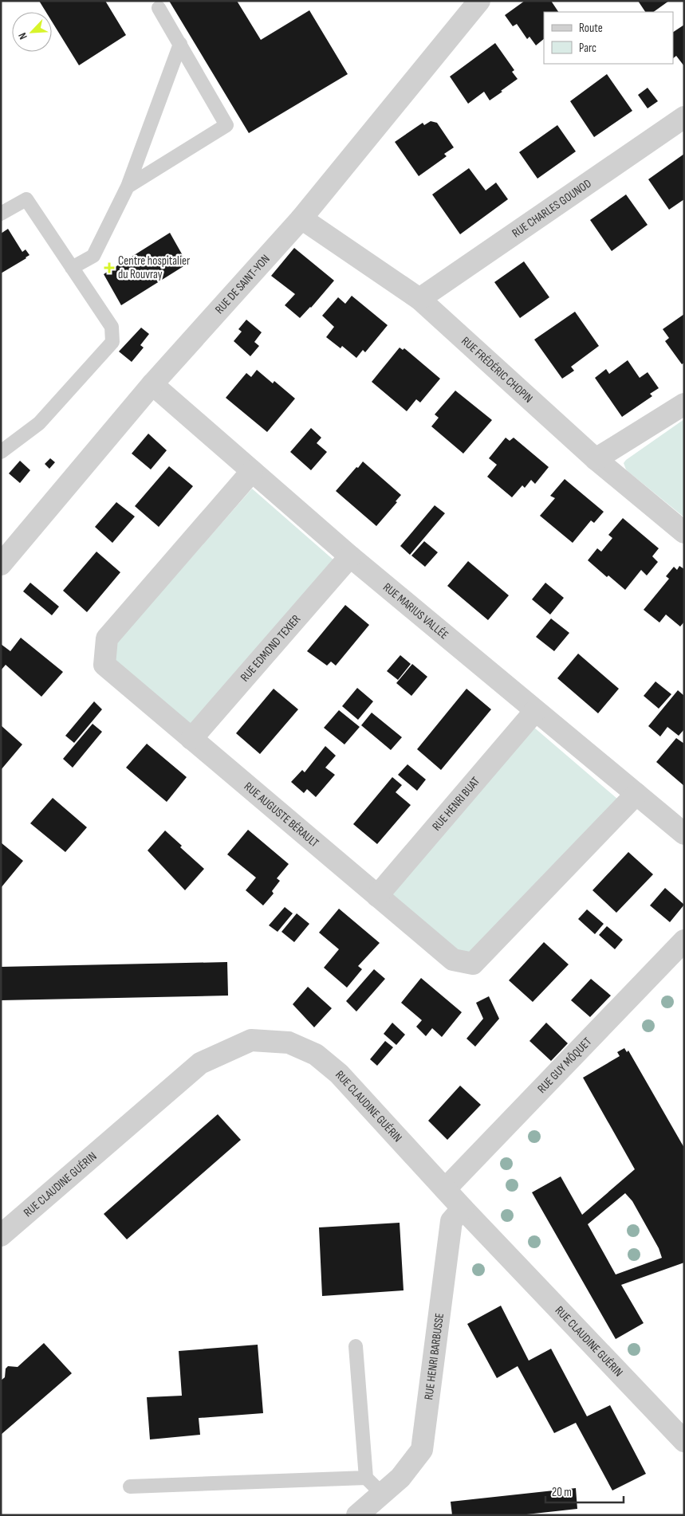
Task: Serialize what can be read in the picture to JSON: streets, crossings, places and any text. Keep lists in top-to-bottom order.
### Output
{
  "streets": {
    "street": [
      "RUE CHARLES GOUNOD",
      "RUE DE SAINT-YON",
      "RUE FRÉDÉRIC CHOPIN",
      "RUE MARIUS VALLÉE",
      "RUE EDMOND TEXIER",
      "RUE HENRI BUAT",
      "RUE AUGUSTE BÉRAULT",
      "RUE GUY MÔQUET",
      "RUE CLAUDINE GUÉRIN",
      "RUE HENRI BARBUSSE"
    ]
  },
  "crossings": [
    ["RUE CHARLES GOUNOD", "RUE FRÉDÉRIC CHOPIN"],
    ["RUE DE SAINT-YON", "RUE FRÉDÉRIC CHOPIN"],
    ["RUE DE SAINT-YON", "RUE MARIUS VALLÉE"],
    ["RUE MARIUS VALLÉE", "RUE EDMOND TEXIER"],
    ["RUE MARIUS VALLÉE", "RUE HENRI BUAT"],
    ["RUE MARIUS VALLÉE", "RUE AUGUSTE BÉRAULT"],
    ["RUE EDMOND TEXIER", "RUE AUGUSTE BÉRAULT"],
    ["RUE HENRI BUAT", "RUE AUGUSTE BÉRAULT"],
    ["RUE GUY MÔQUET", "RUE CLAUDINE GUÉRIN"],
    ["RUE CLAUDINE GUÉRIN", "RUE HENRI BARBUSSE"]
  ],
  "places": {
    "health": ["Centre hospitalier du Rouvray"]
  },
  "legend": ["Route", "Parc"],
  "scale_bar": "20 m",
  "north": "bottom left"
}
